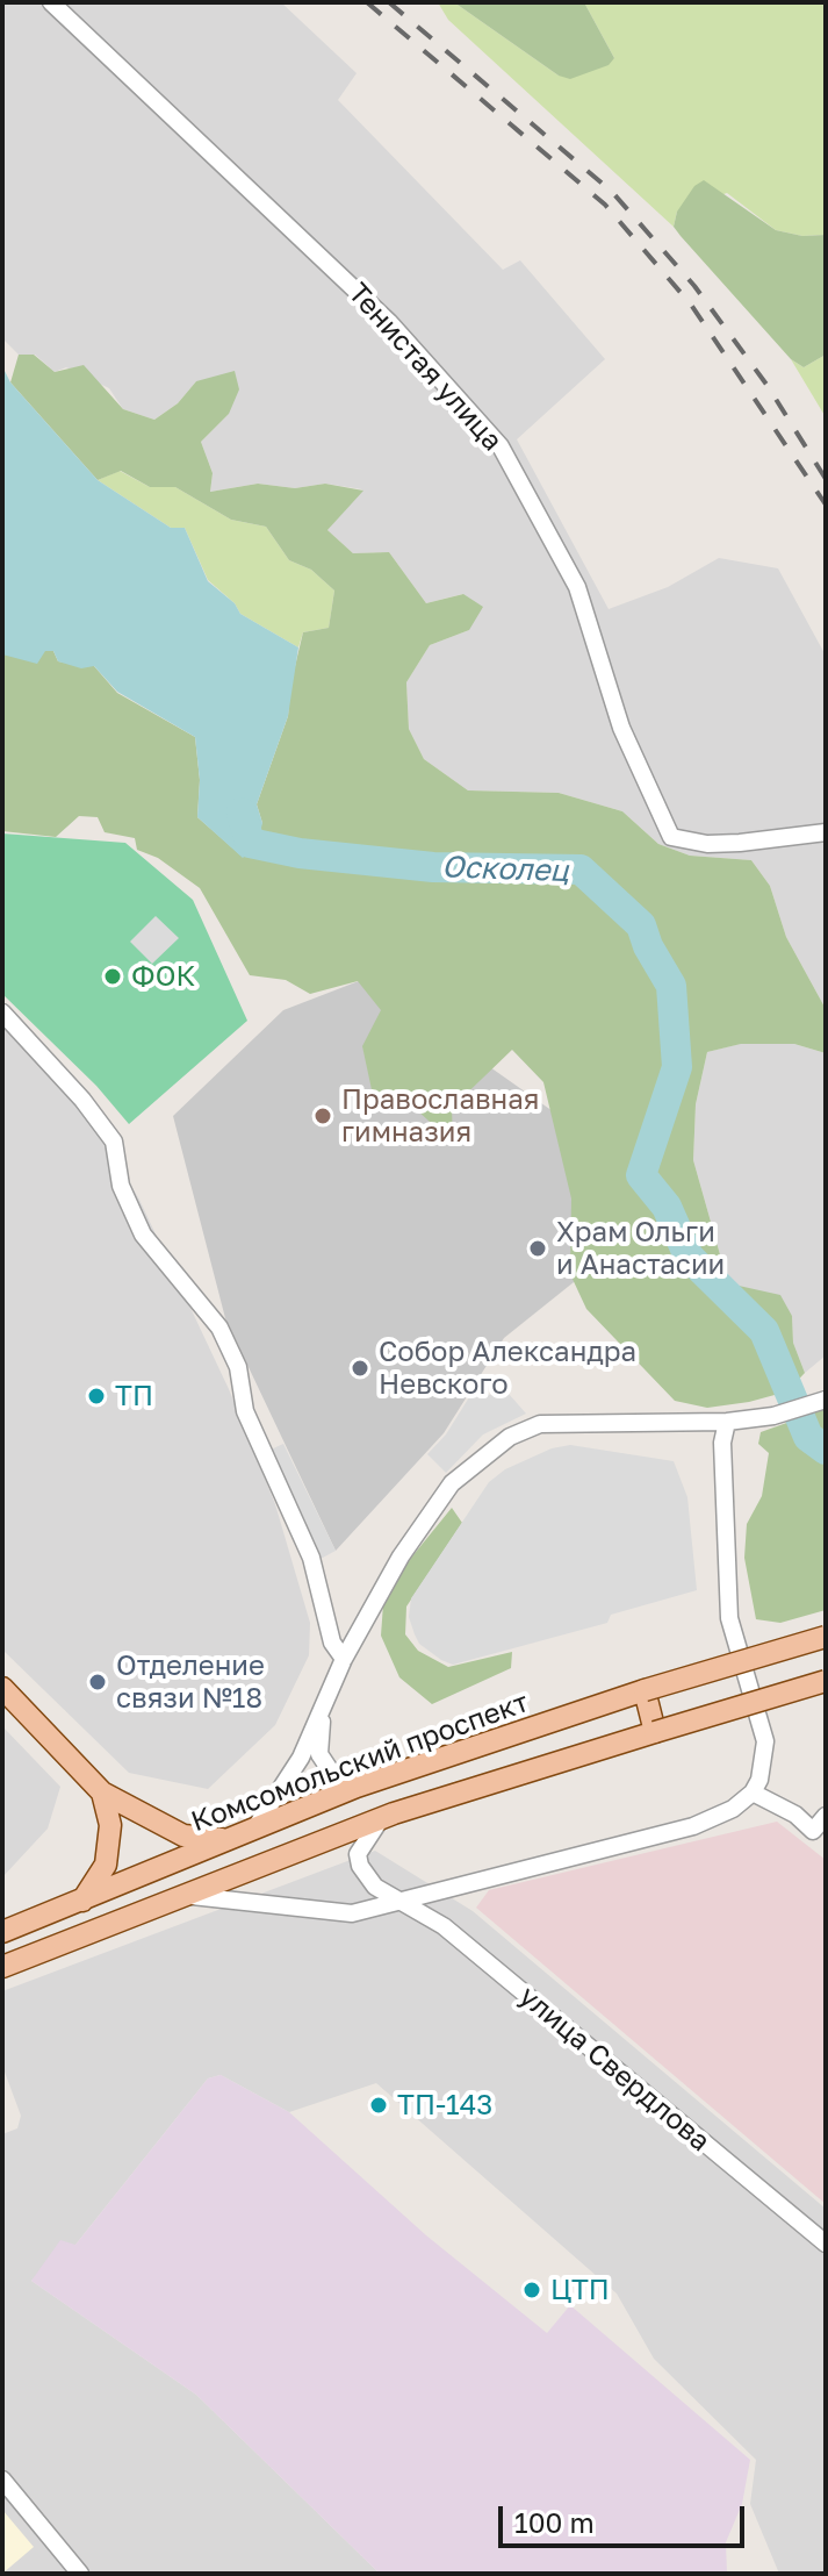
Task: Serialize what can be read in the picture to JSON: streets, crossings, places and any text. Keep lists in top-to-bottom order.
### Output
{
  "streets": {
    "main road": ["Комсомольский проспект"],
    "street": ["Тенистая улица", "улица Свердлова"]
  },
  "water": ["Осколец"],
  "places": [
    "ФОК",
    "Православная гимназия",
    "Храм Ольги и Анастасии",
    "Собор Александра Невского",
    "ТП",
    "Отделение связи №18",
    "ТП-143",
    "ЦТП"
  ],
  "scale_bar": "100 m"
}
